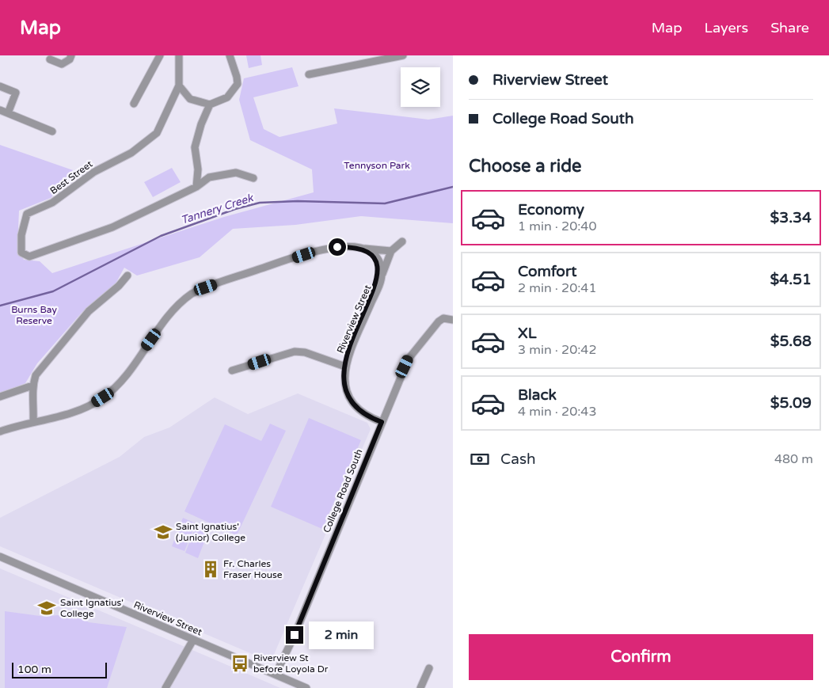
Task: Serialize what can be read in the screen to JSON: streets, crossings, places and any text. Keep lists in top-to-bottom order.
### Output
{
  "streets": {
    "street": ["Best Street", "Riverview Street", "College Road South"]
  },
  "crossings": [
    ["Riverview Street", "College Road South"]
  ],
  "water": ["Tannery Creek"],
  "parks": ["Tennyson Park", "Burns Bay Reserve"],
  "places": {
    "school or university": ["Saint Ignatius' (Junior) College", "Saint Ignatius' College"],
    "building": ["Fr. Charles Fraser House"],
    "bus stop": ["Riverview St before Loyola Dr"]
  },
  "scale_bar": "100 m",
  "page": {
    "header": "Map",
    "nav": ["Map", "Layers", "Share"],
    "banner": ["Riverview Street", "College Road South"],
    "heading": "Choose a ride",
    "list": [
      {
        "name": "Economy",
        "note": "1 min · 20:40",
        "value": "$3.34"
      },
      {
        "name": "Comfort",
        "note": "2 min · 20:41",
        "value": "$4.51"
      },
      {
        "name": "XL",
        "note": "3 min · 20:42",
        "value": "$5.68"
      },
      {
        "name": "Black",
        "note": "4 min · 20:43",
        "value": "$5.09"
      }
    ],
    "pay": ["Cash", "480 m"],
    "bubble": "2 min",
    "buttons": "Confirm",
    "scale": "100 m"
  }
}
